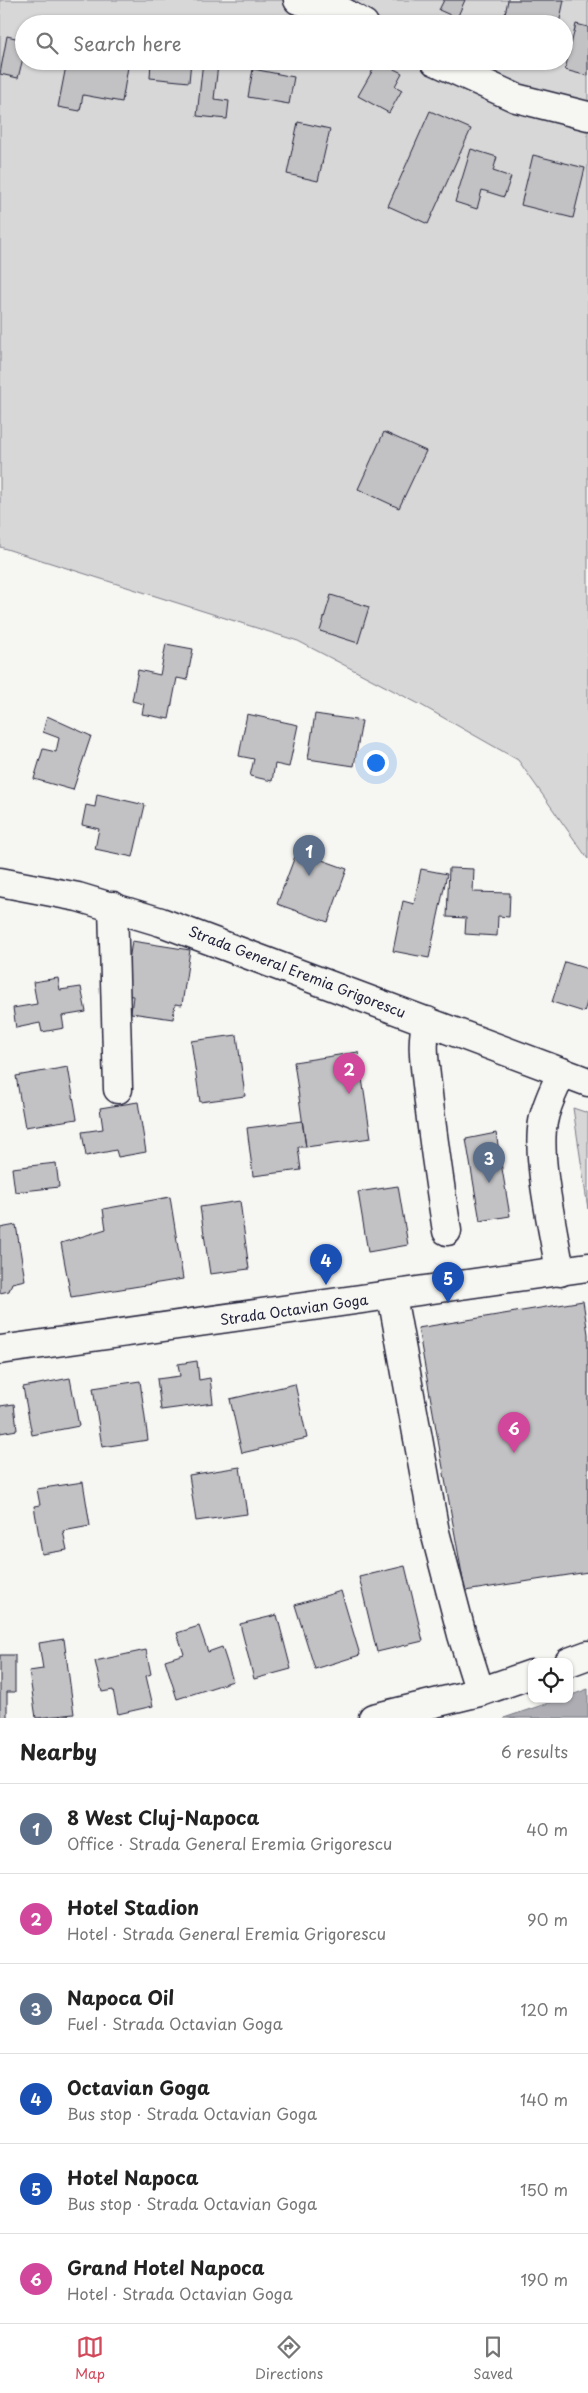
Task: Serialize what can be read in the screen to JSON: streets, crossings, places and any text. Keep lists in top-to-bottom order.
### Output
{
  "streets": {
    "main road": ["Strada General Eremia Grigorescu", "Strada Octavian Goga"]
  },
  "page": {
    "search": "Search here",
    "pins": [
      "1",
      "2",
      "3",
      "4",
      "5",
      "6"
    ],
    "heading": ["Nearby", "6 results"],
    "list": [
      {
        "mark": "1",
        "name": "8 West Cluj-Napoca",
        "note": "Office · Strada General Eremia Grigorescu",
        "value": "40 m"
      },
      {
        "mark": "2",
        "name": "Hotel Stadion",
        "note": "Hotel · Strada General Eremia Grigorescu",
        "value": "90 m"
      },
      {
        "mark": "3",
        "name": "Napoca Oil",
        "note": "Fuel · Strada Octavian Goga",
        "value": "120 m"
      },
      {
        "mark": "4",
        "name": "Octavian Goga",
        "note": "Bus stop · Strada Octavian Goga",
        "value": "140 m"
      },
      {
        "mark": "5",
        "name": "Hotel Napoca",
        "note": "Bus stop · Strada Octavian Goga",
        "value": "150 m"
      },
      {
        "mark": "6",
        "name": "Grand Hotel Napoca",
        "note": "Hotel · Strada Octavian Goga",
        "value": "190 m"
      }
    ],
    "nav": ["Map", "Directions", "Saved"]
  }
}
